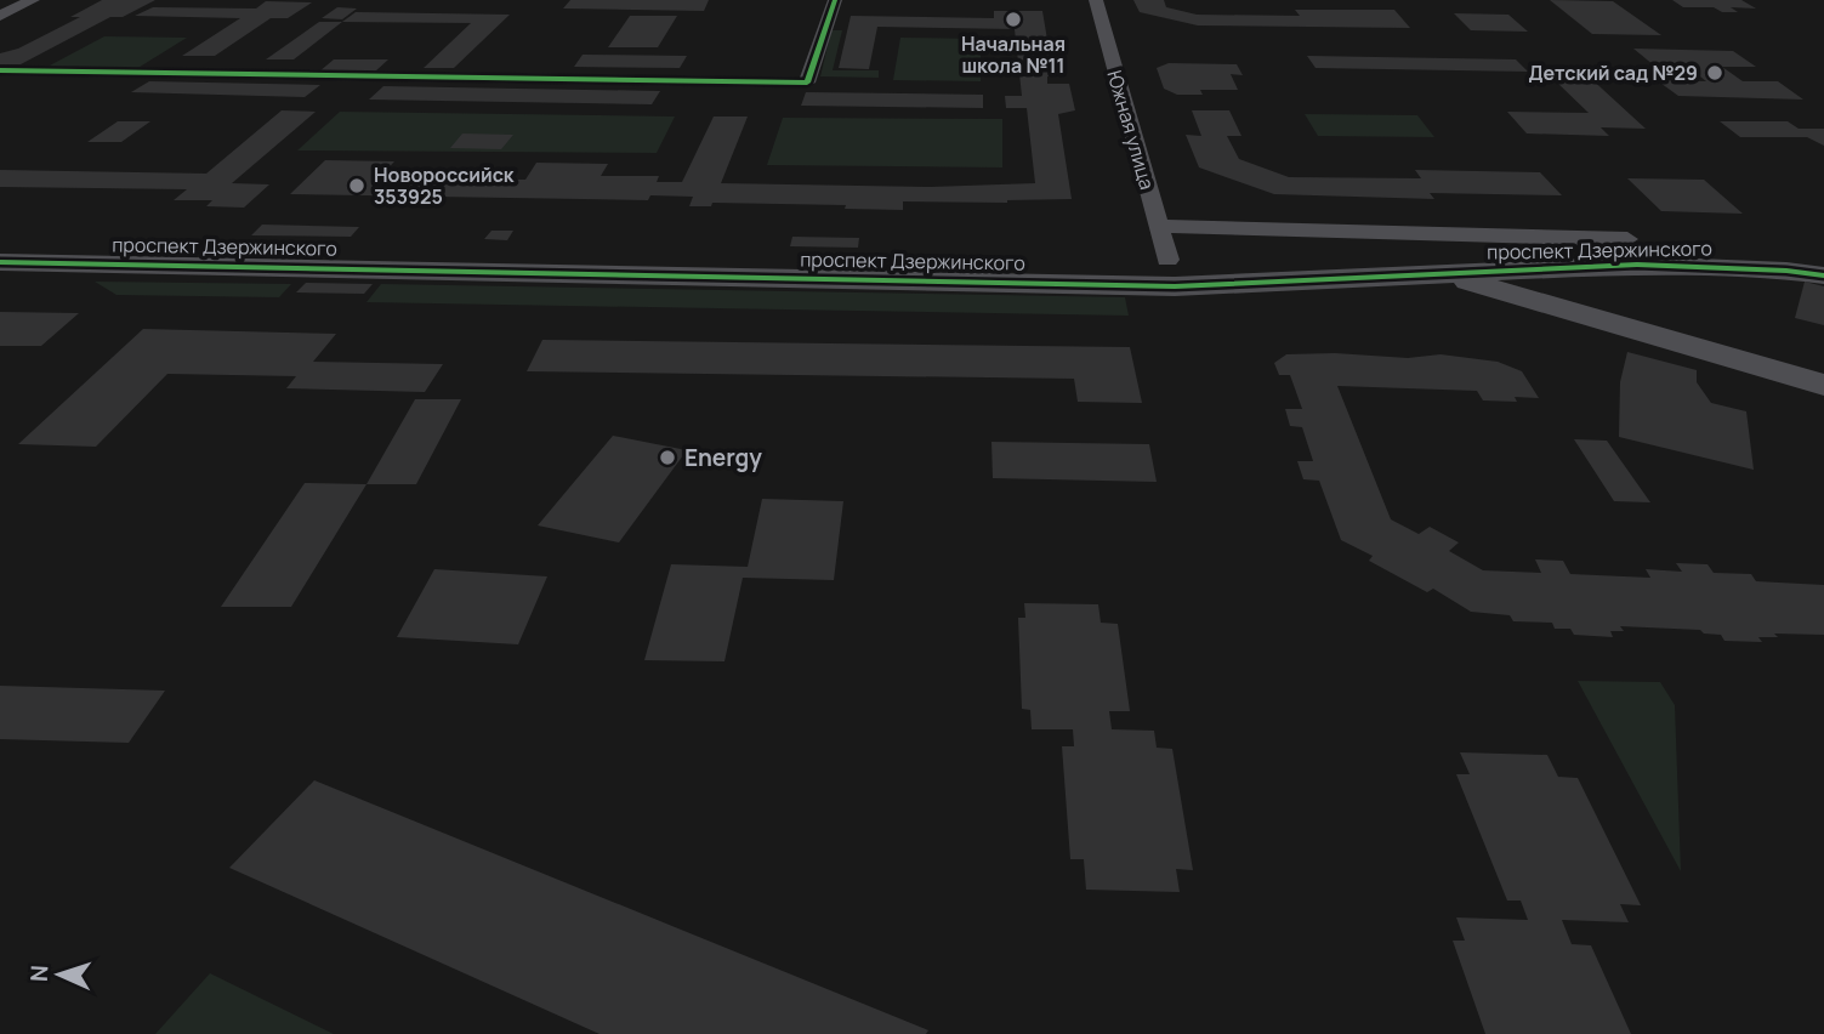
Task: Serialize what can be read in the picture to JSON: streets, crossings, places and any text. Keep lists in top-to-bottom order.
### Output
{
  "streets": {
    "street": ["Южная улица", "проспект Дзержинского"]
  },
  "crossings": [
    ["Южная улица", "проспект Дзержинского"]
  ],
  "places": [
    "Начальная школа №11",
    "Детский сад №29",
    "Новороссийск 353925",
    "Energy"
  ],
  "north": "left"
}
